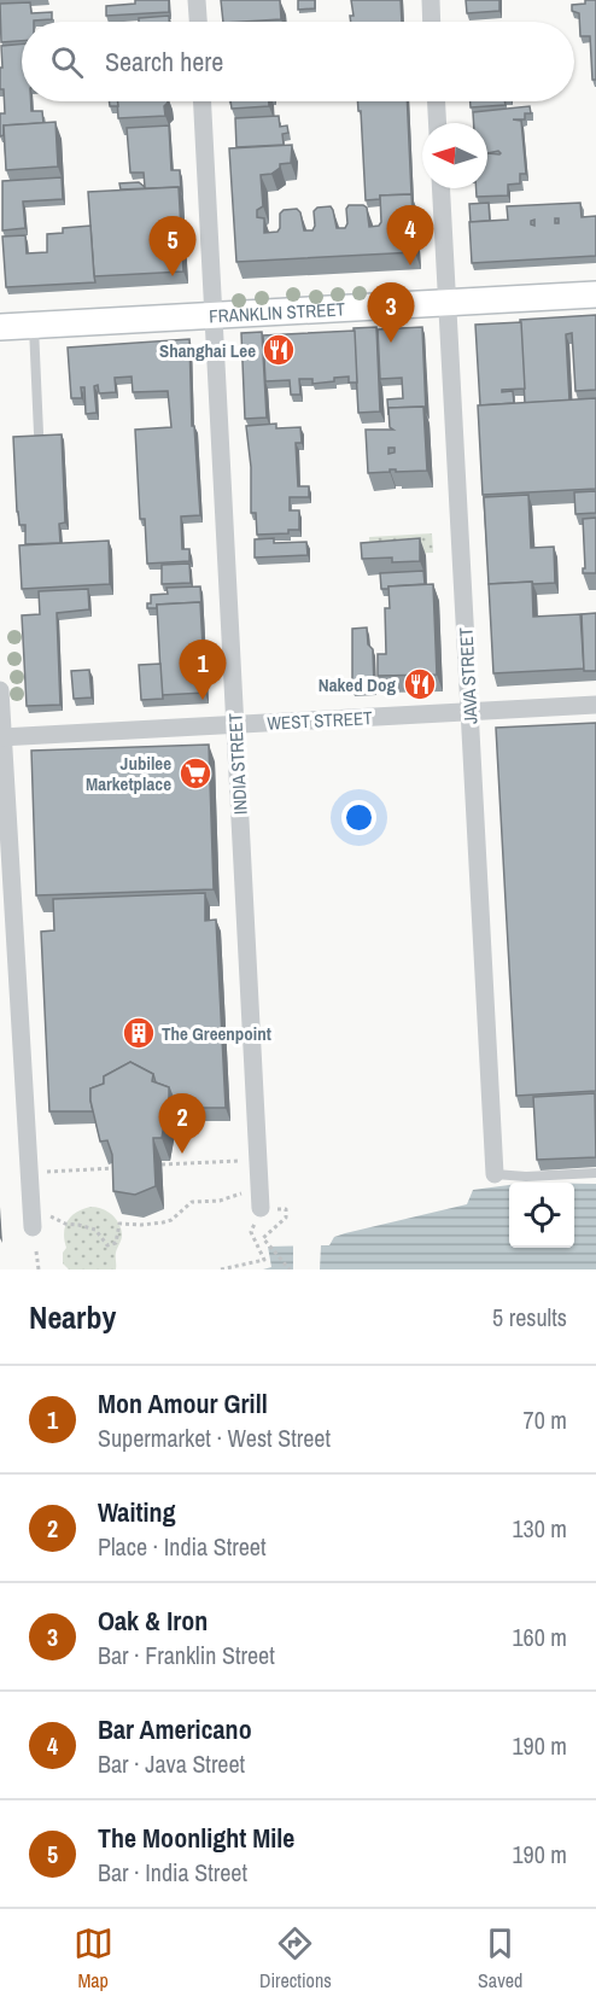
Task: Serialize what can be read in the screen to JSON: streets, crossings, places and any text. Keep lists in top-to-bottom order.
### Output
{
  "streets": {
    "street": [
      "FRANKLIN STREET",
      "JAVA STREET",
      "WEST STREET",
      "INDIA STREET"
    ]
  },
  "crossings": [
    ["FRANKLIN STREET", "JAVA STREET"],
    ["FRANKLIN STREET", "INDIA STREET"],
    ["JAVA STREET", "WEST STREET"],
    ["WEST STREET", "INDIA STREET"]
  ],
  "places": {
    "restaurant": ["Shanghai Lee", "Naked Dog"],
    "supermarket": ["Jubilee Marketplace"],
    "building": ["The Greenpoint"]
  },
  "north": "left",
  "page": {
    "search": "Search here",
    "pins": [
      "4",
      "5",
      "3",
      "1",
      "2"
    ],
    "heading": ["Nearby", "5 results"],
    "list": [
      {
        "mark": "1",
        "name": "Mon Amour Grill",
        "note": "Supermarket · West Street",
        "value": "70 m"
      },
      {
        "mark": "2",
        "name": "Waiting",
        "note": "Place · India Street",
        "value": "130 m"
      },
      {
        "mark": "3",
        "name": "Oak & Iron",
        "note": "Bar · Franklin Street",
        "value": "160 m"
      },
      {
        "mark": "4",
        "name": "Bar Americano",
        "note": "Bar · Java Street",
        "value": "190 m"
      },
      {
        "mark": "5",
        "name": "The Moonlight Mile",
        "note": "Bar · India Street",
        "value": "190 m"
      }
    ],
    "nav": ["Map", "Directions", "Saved"]
  }
}
